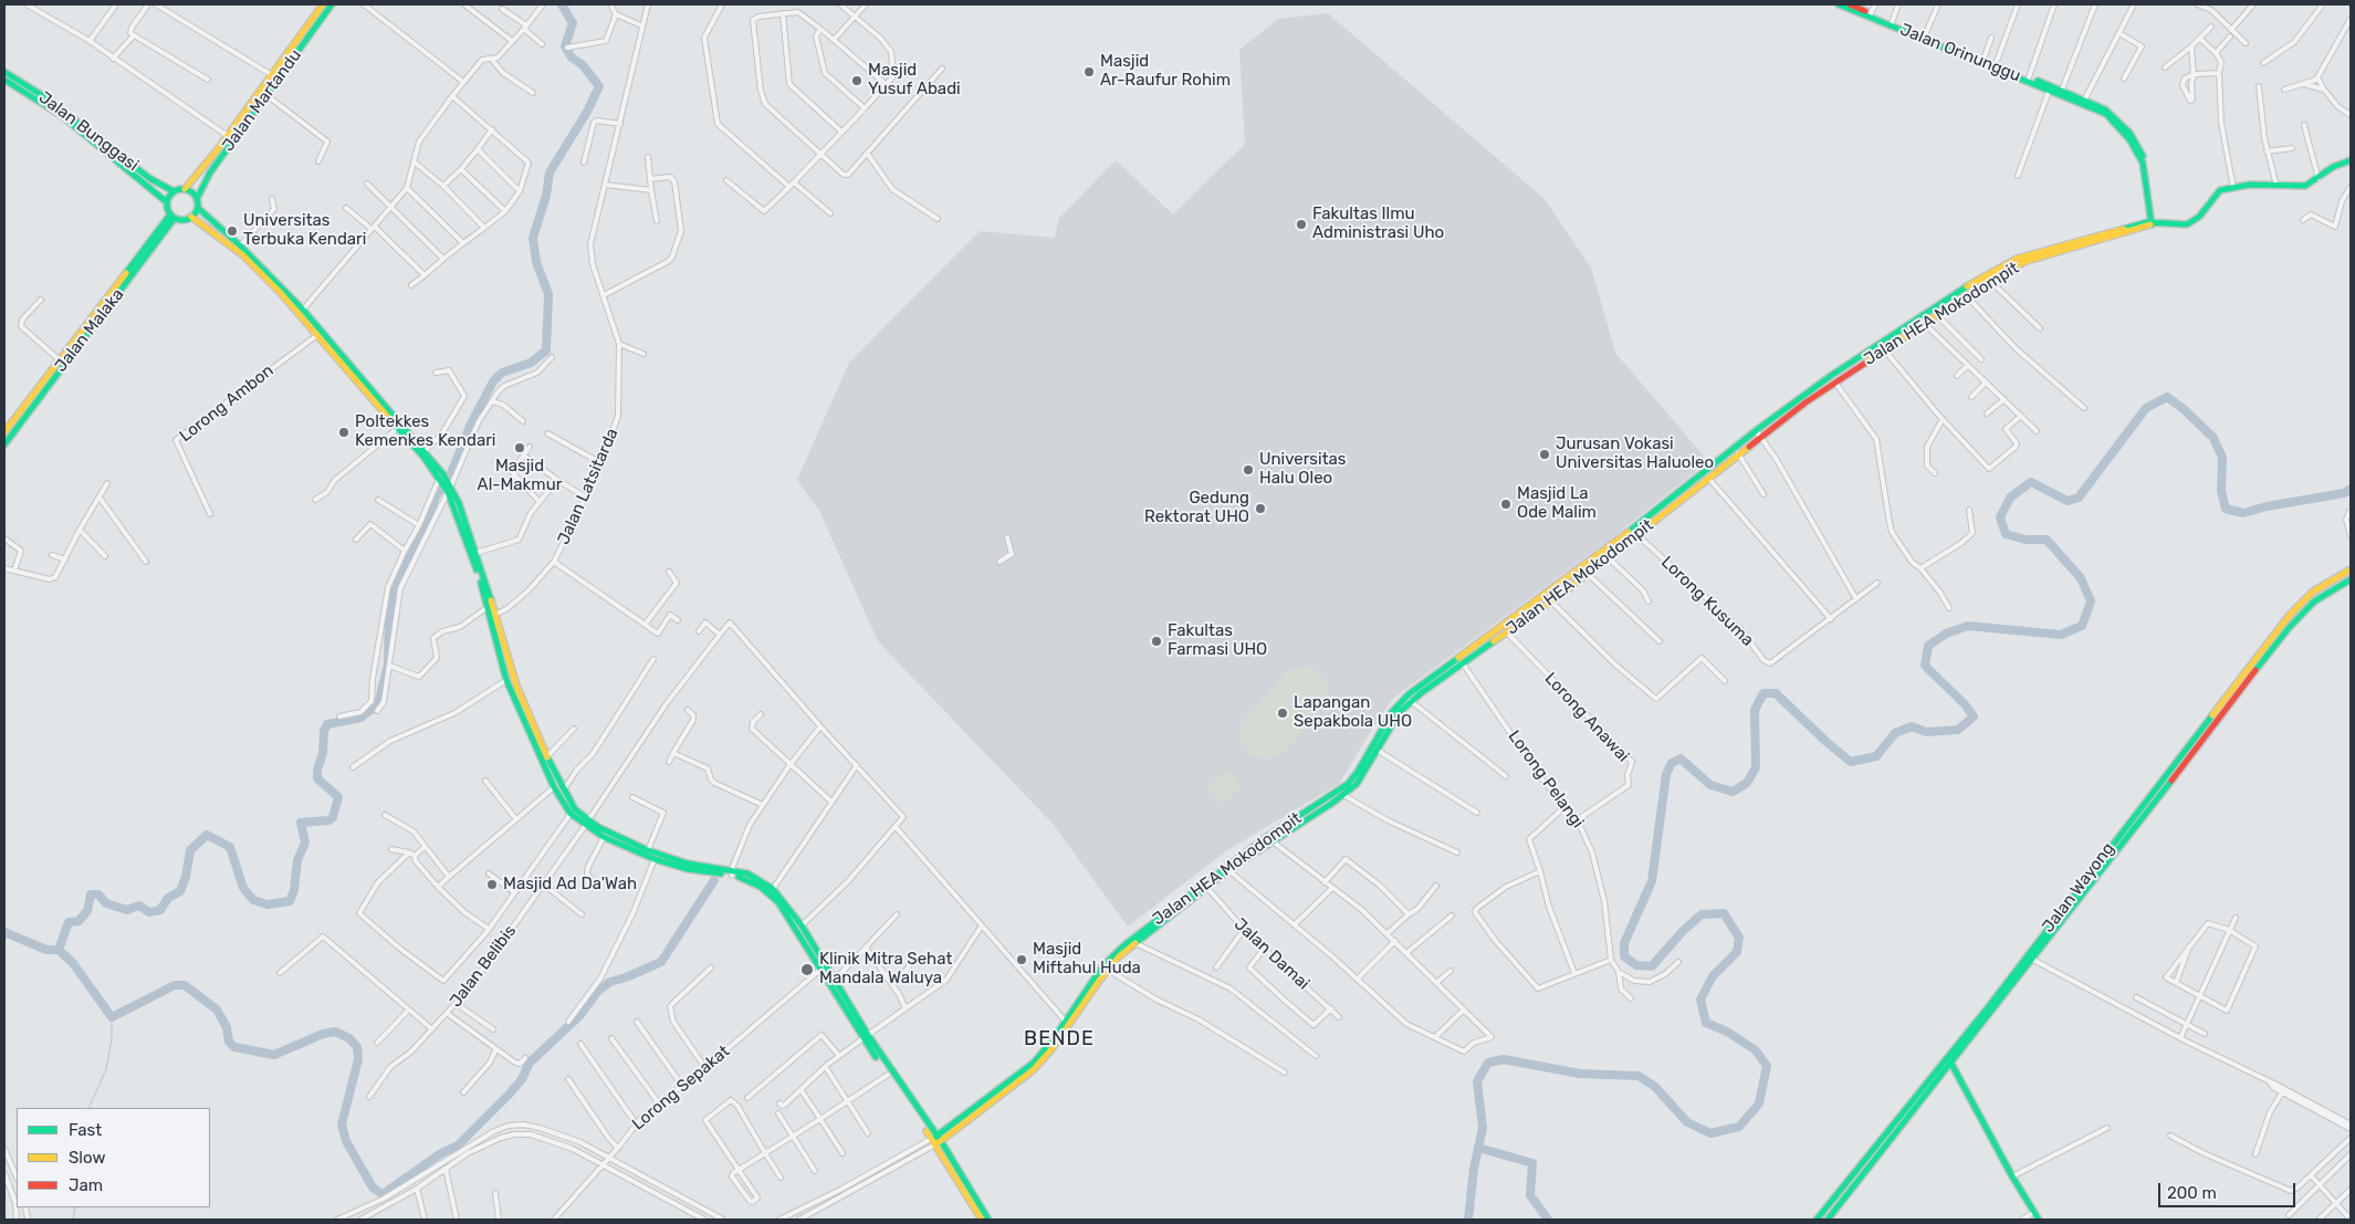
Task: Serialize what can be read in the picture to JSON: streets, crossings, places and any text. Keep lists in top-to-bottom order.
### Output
{
  "streets": {
    "main road": [
      "Jalan Orinunggu",
      "Jalan Martandu",
      "Jalan Bunggasi",
      "Jalan HEA Mokodompit",
      "Jalan Malaka",
      "Jalan Wayong"
    ],
    "street": [
      "Lorong Ambon",
      "Jalan Latsitarda",
      "Lorong Kusuma",
      "Lorong Anawai",
      "Lorong Pelangi",
      "Jalan Damai",
      "Jalan Belibis",
      "Lorong Sepakat"
    ]
  },
  "crossings": [
    ["Jalan Orinunggu", "Jalan HEA Mokodompit"],
    ["Jalan Martandu", "Jalan Bunggasi"],
    ["Jalan Martandu", "Jalan Malaka"],
    ["Jalan Bunggasi", "Jalan Malaka"],
    ["Jalan HEA Mokodompit", "Lorong Kusuma"],
    ["Jalan HEA Mokodompit", "Lorong Anawai"],
    ["Jalan HEA Mokodompit", "Lorong Pelangi"],
    ["Jalan HEA Mokodompit", "Jalan Damai"],
    ["Lorong Anawai", "Lorong Pelangi"]
  ],
  "districts": ["BENDE"],
  "places": [
    "Masjid Ar-Raufur Rohim",
    "Masjid Yusuf Abadi",
    "Fakultas Ilmu Administrasi Uho",
    "Universitas Terbuka Kendari",
    "Poltekkes Kemenkes Kendari",
    "Masjid Al-Makmur",
    "Jurusan Vokasi Universitas Haluoleo",
    "Universitas Halu Oleo",
    "Masjid La Ode Malim",
    "Gedung Rektorat UHO",
    "Fakultas Farmasi UHO",
    "Lapangan Sepakbola UHO",
    "Masjid Ad Da'Wah",
    "Masjid Miftahul Huda",
    "Klinik Mitra Sehat Mandala Waluya"
  ],
  "legend": ["Fast", "Slow", "Jam"],
  "scale_bar": "200 m"
}
